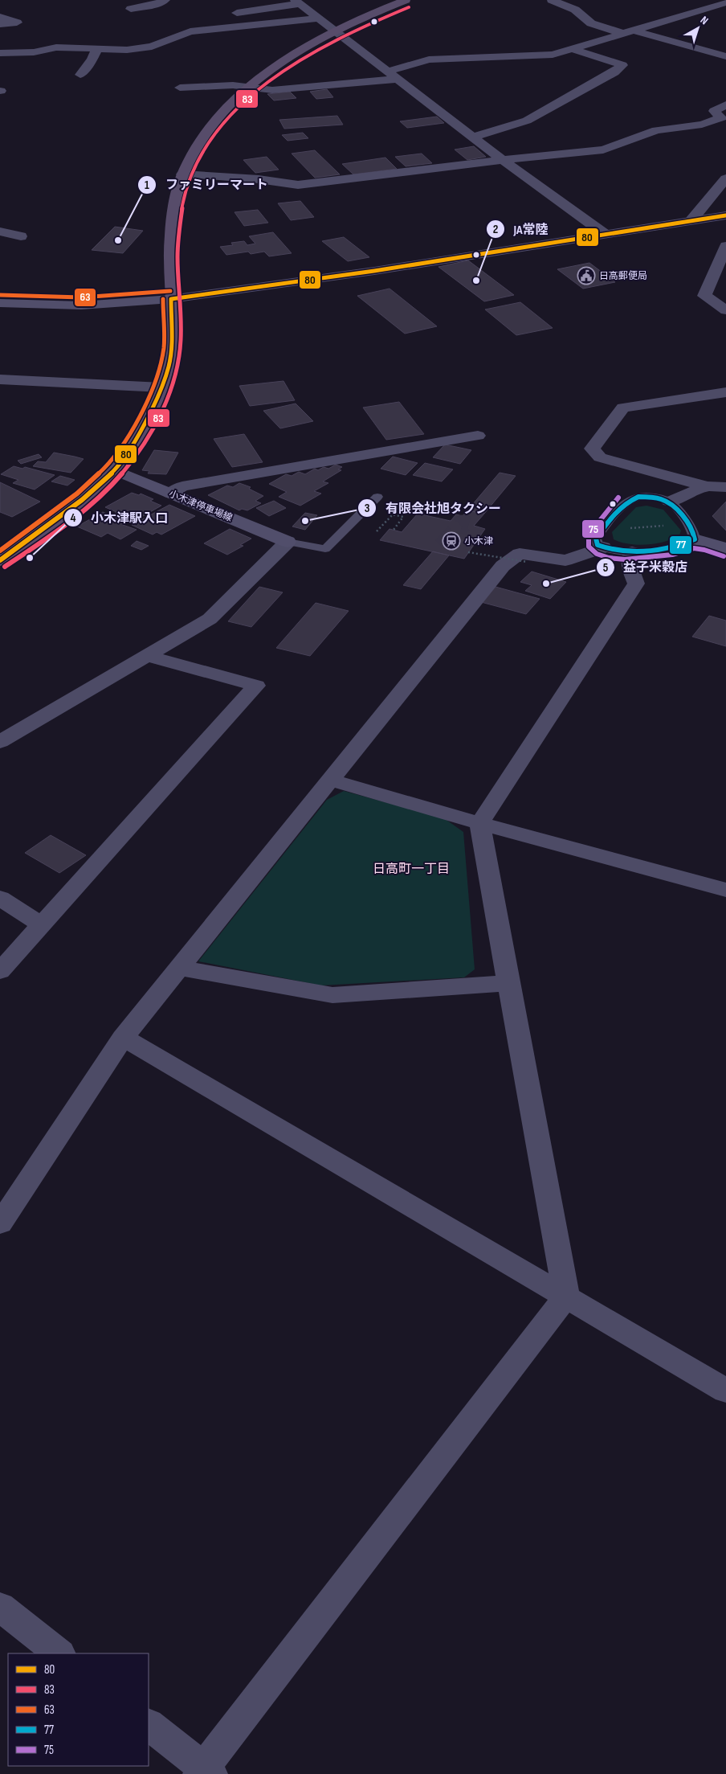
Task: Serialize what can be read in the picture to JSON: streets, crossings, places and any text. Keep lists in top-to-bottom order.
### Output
{
  "streets": {
    "street": ["小木津停車場線"]
  },
  "districts": ["日高町一丁目"],
  "places": {
    "other": [
      "ファミリーマート",
      "JA常陸",
      "有限会社旭タクシー",
      "小木津駅入口",
      "益子米穀店"
    ],
    "public building": ["日高郵便局"],
    "station": ["小木津"]
  },
  "lines": [
    "transit line 83",
    "transit line 80",
    "transit line 63",
    "transit line 77",
    "transit line 75"
  ],
  "legend": [
    "80",
    "83",
    "63",
    "77",
    "75"
  ],
  "north": "top right"
}
